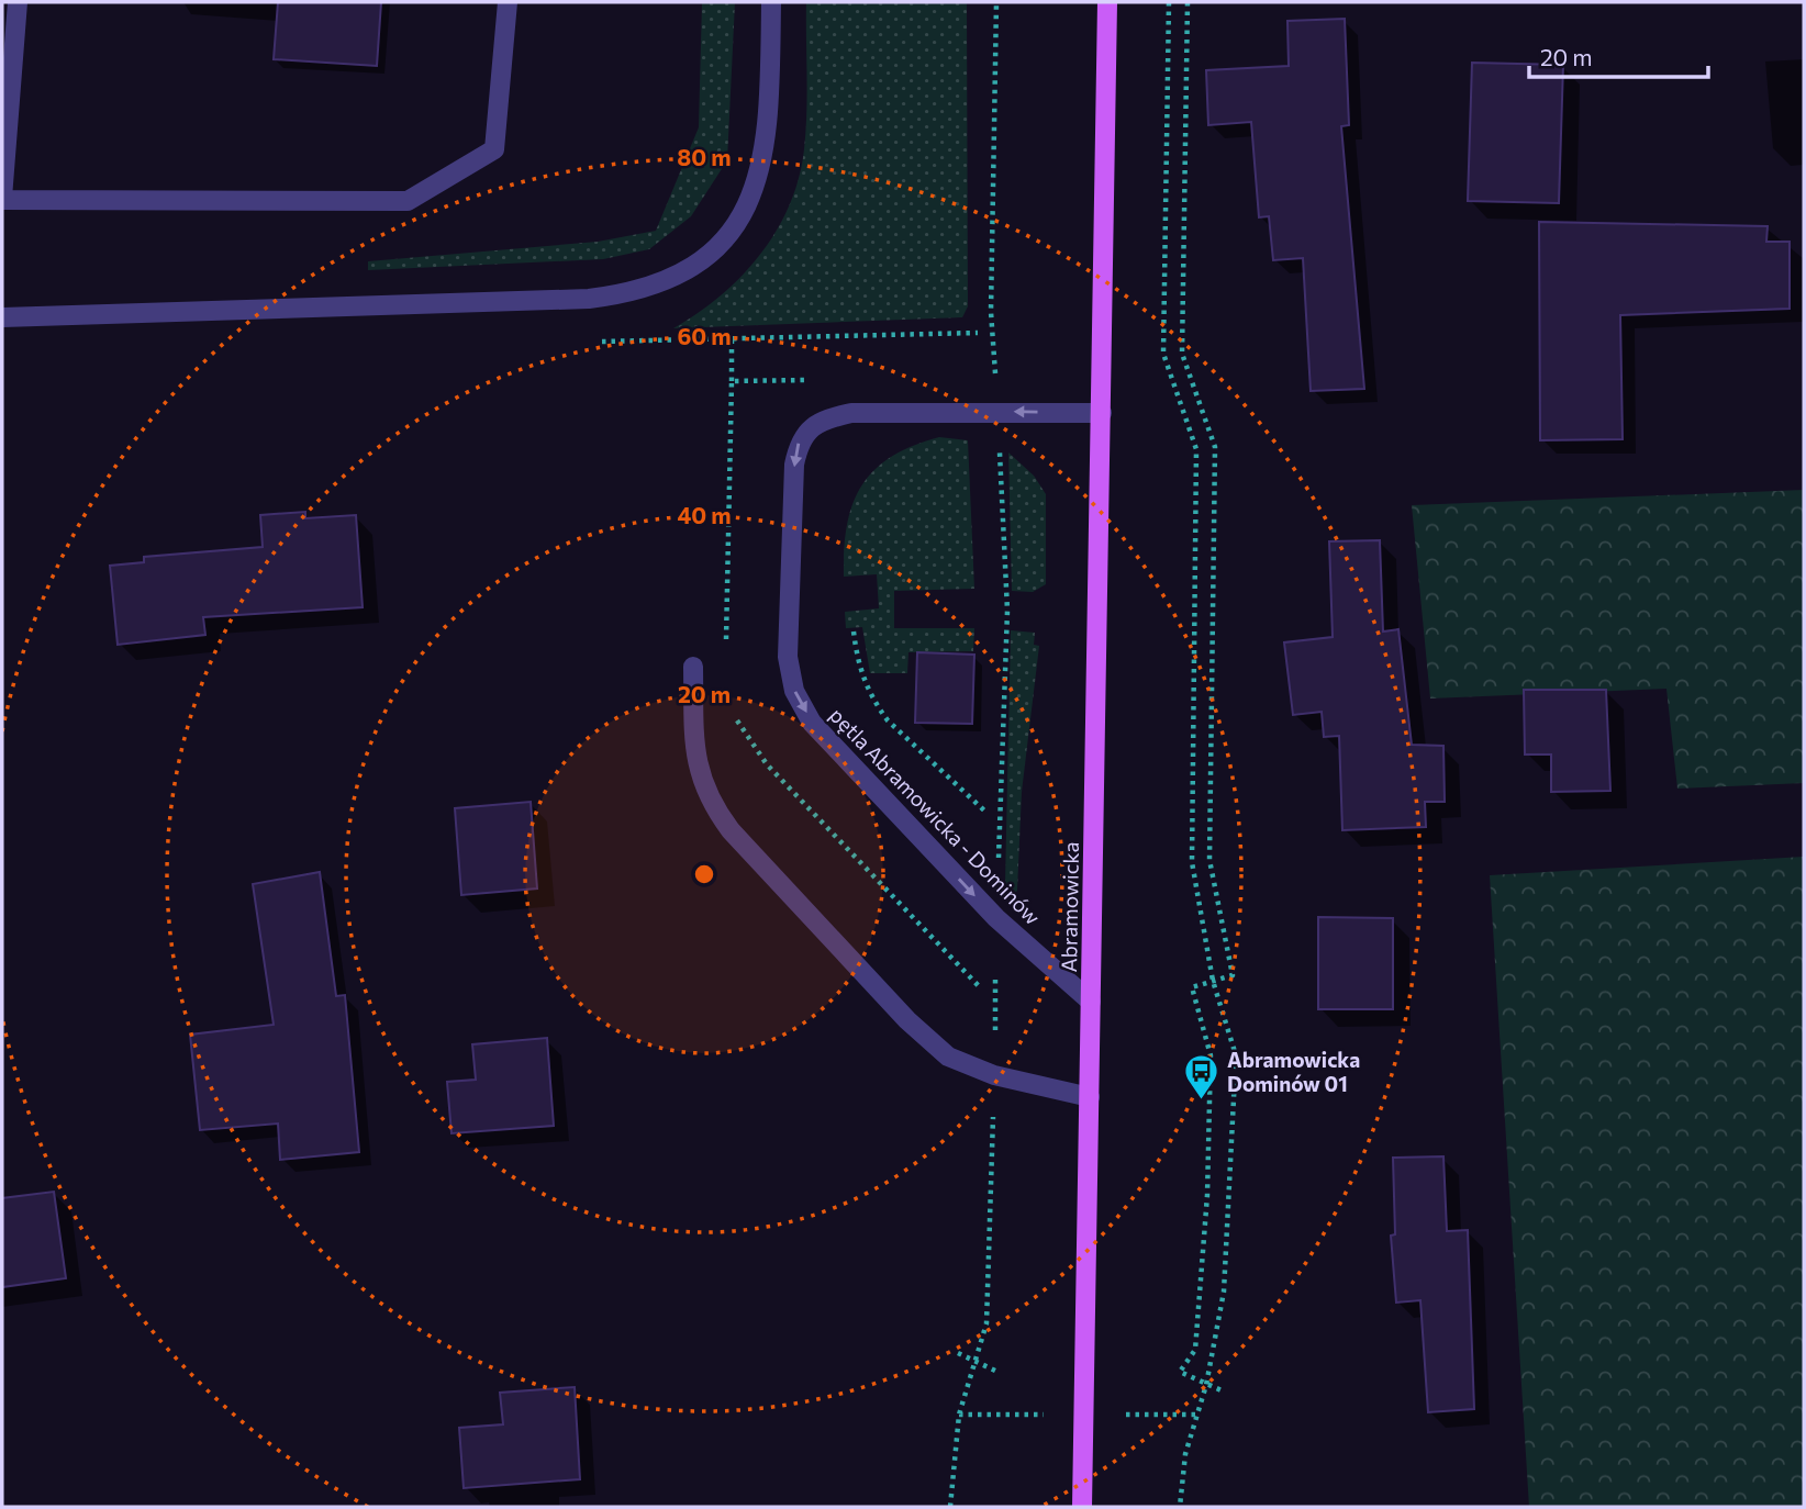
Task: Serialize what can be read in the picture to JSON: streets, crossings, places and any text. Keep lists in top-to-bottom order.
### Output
{
  "streets": {
    "main road": ["Abramowicka"],
    "street": ["pętla Abramowicka - Dominów"]
  },
  "crossings": [
    ["pętla Abramowicka - Dominów", "Abramowicka"]
  ],
  "places": {
    "bus stop": ["Abramowicka Dominów 01"]
  },
  "scale_bar": "20 m",
  "rings": [
    "80 m",
    "60 m",
    "40 m",
    "20 m"
  ]
}
